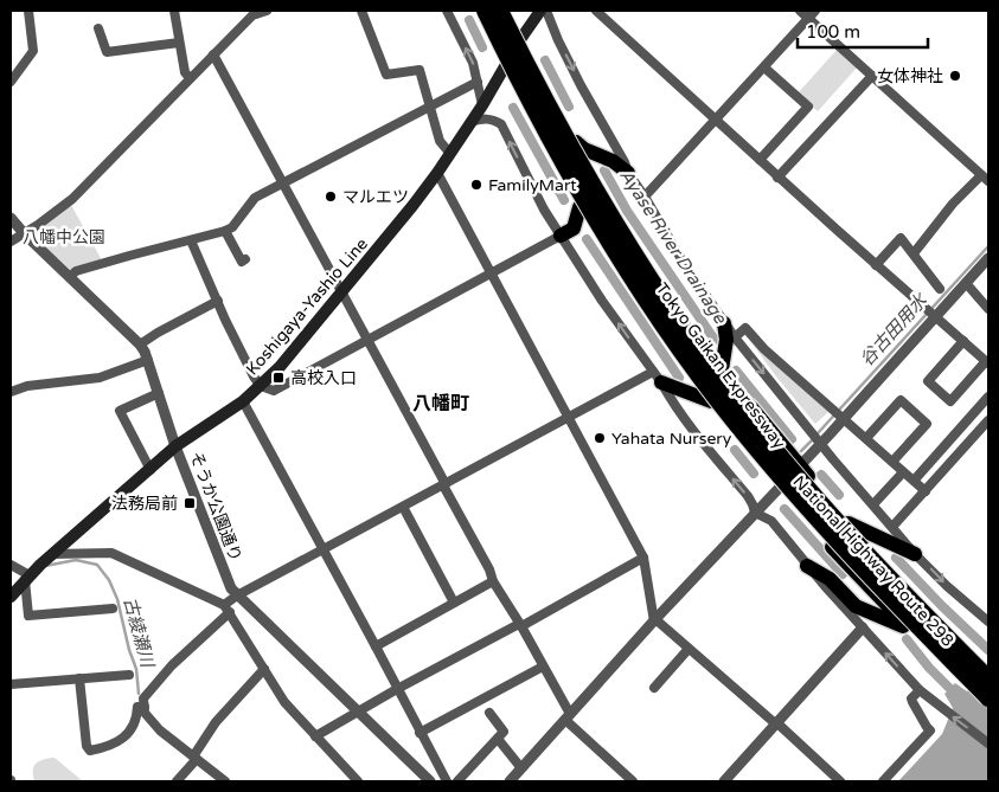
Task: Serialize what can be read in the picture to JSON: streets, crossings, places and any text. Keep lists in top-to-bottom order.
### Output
{
  "streets": {
    "highway": ["Tokyo Gaikan Expressway", "National Highway Route 298"],
    "main road": ["Koshigaya-Yashio Line"],
    "street": ["そうか公園通り"]
  },
  "crossings": [
    ["Koshigaya-Yashio Line", "そうか公園通り"],
    ["Koshigaya-Yashio Line", "National Highway Route 298"]
  ],
  "districts": ["八幡町"],
  "water": ["Ayase River Drainage", "谷古田用水", "古綾瀬川"],
  "parks": ["八幡中公園"],
  "places": {
    "other": [
      "女体神社",
      "FamilyMart",
      "マルエツ",
      "Yahata Nursery"
    ],
    "transit": ["高校入口", "法務局前"]
  },
  "scale_bar": "100 m"
}
